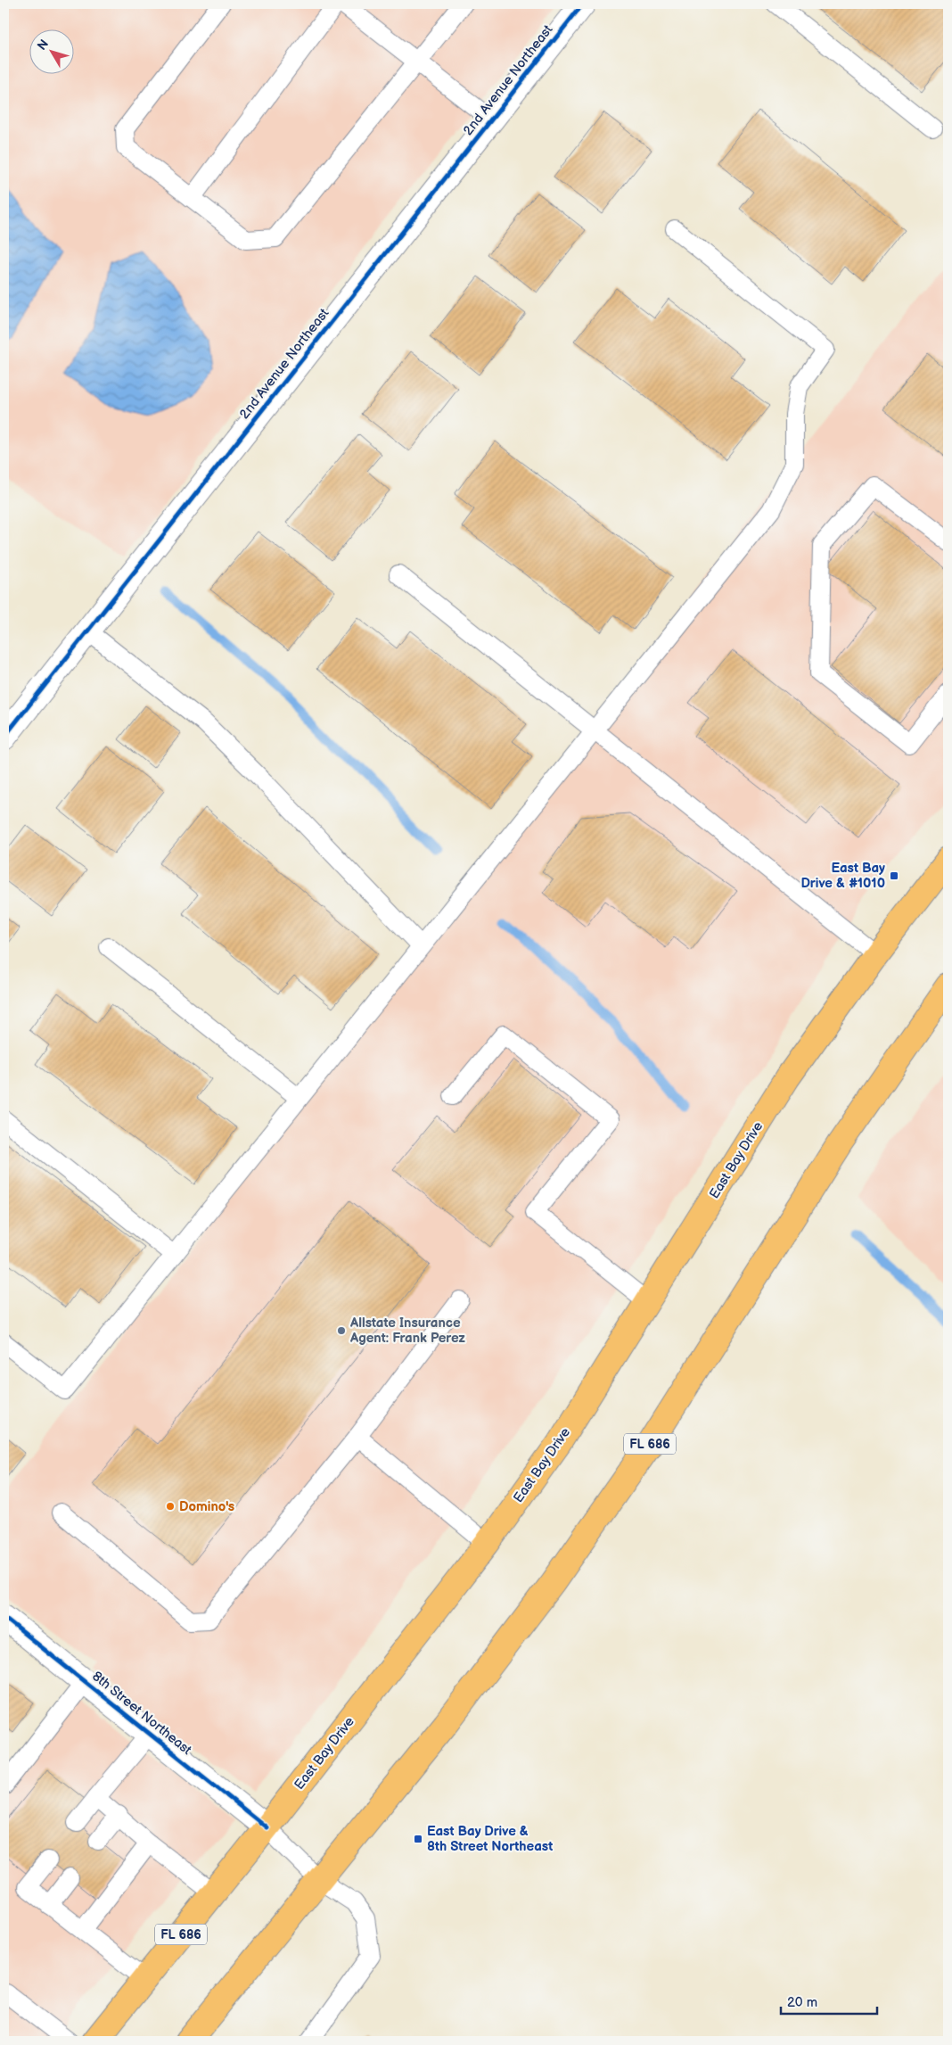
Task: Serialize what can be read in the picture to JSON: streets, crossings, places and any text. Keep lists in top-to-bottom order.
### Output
{
  "streets": {
    "main road": ["East Bay Drive", "FL 686"],
    "street": ["2nd Avenue Northeast", "8th Street Northeast"]
  },
  "crossings": [
    ["East Bay Drive", "8th Street Northeast"]
  ],
  "places": {
    "transit": ["East Bay Drive & #1010", "East Bay Drive & 8th Street Northeast"],
    "other": ["Allstate Insurance Agent: Frank Perez", "Domino's"]
  },
  "scale_bar": "20 m",
  "north": "top left"
}
